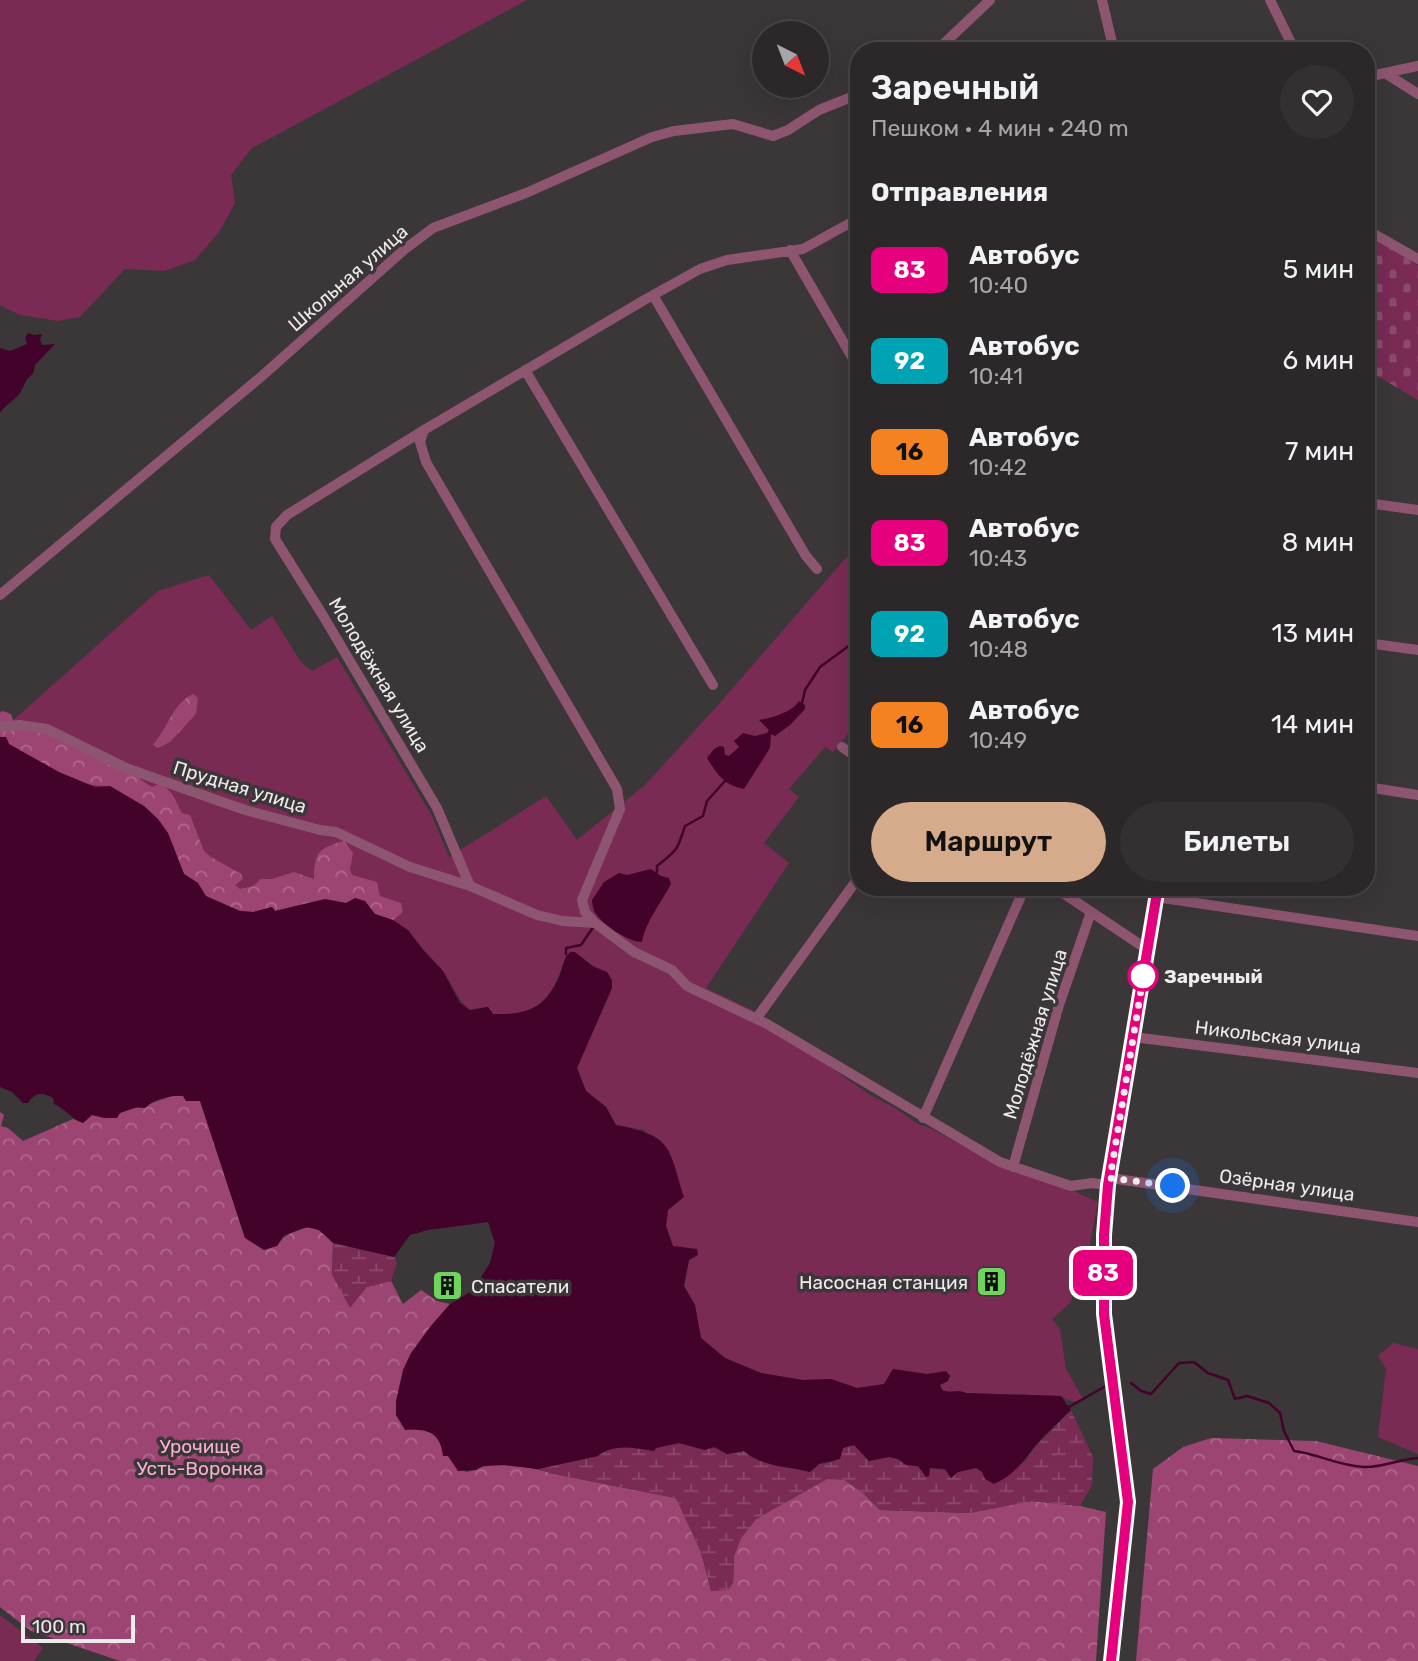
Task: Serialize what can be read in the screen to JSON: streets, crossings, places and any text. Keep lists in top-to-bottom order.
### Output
{
  "streets": {
    "street": [
      "Школьная улица",
      "Молодёжная улица",
      "Прудная улица",
      "Никольская улица",
      "Озёрная улица"
    ]
  },
  "crossings": [
    ["Молодёжная улица", "Прудная улица"],
    ["Молодёжная улица", "Озёрная улица"]
  ],
  "parks": ["Урочище Усть-Воронка"],
  "places": {
    "other": ["Заречный"],
    "building": ["Насосная станция", "Спасатели"]
  },
  "lines": ["bus line 83"],
  "scale_bar": "100 m",
  "north": "bottom right",
  "page": {
    "on_map": "83",
    "heading": [
      ["Заречный", "Пешком · 4 мин · 240 m"],
      "Отправления"
    ],
    "list": [
      {
        "mark": "83",
        "name": "Автобус",
        "note": "10:40",
        "value": "5 мин"
      },
      {
        "mark": "92",
        "name": "Автобус",
        "note": "10:41",
        "value": "6 мин"
      },
      {
        "mark": "16",
        "name": "Автобус",
        "note": "10:42",
        "value": "7 мин"
      },
      {
        "mark": "83",
        "name": "Автобус",
        "note": "10:43",
        "value": "8 мин"
      },
      {
        "mark": "92",
        "name": "Автобус",
        "note": "10:48",
        "value": "13 мин"
      },
      {
        "mark": "16",
        "name": "Автобус",
        "note": "10:49",
        "value": "14 мин"
      }
    ],
    "buttons": ["Маршрут", "Билеты"],
    "scale": "100 m"
  }
}
